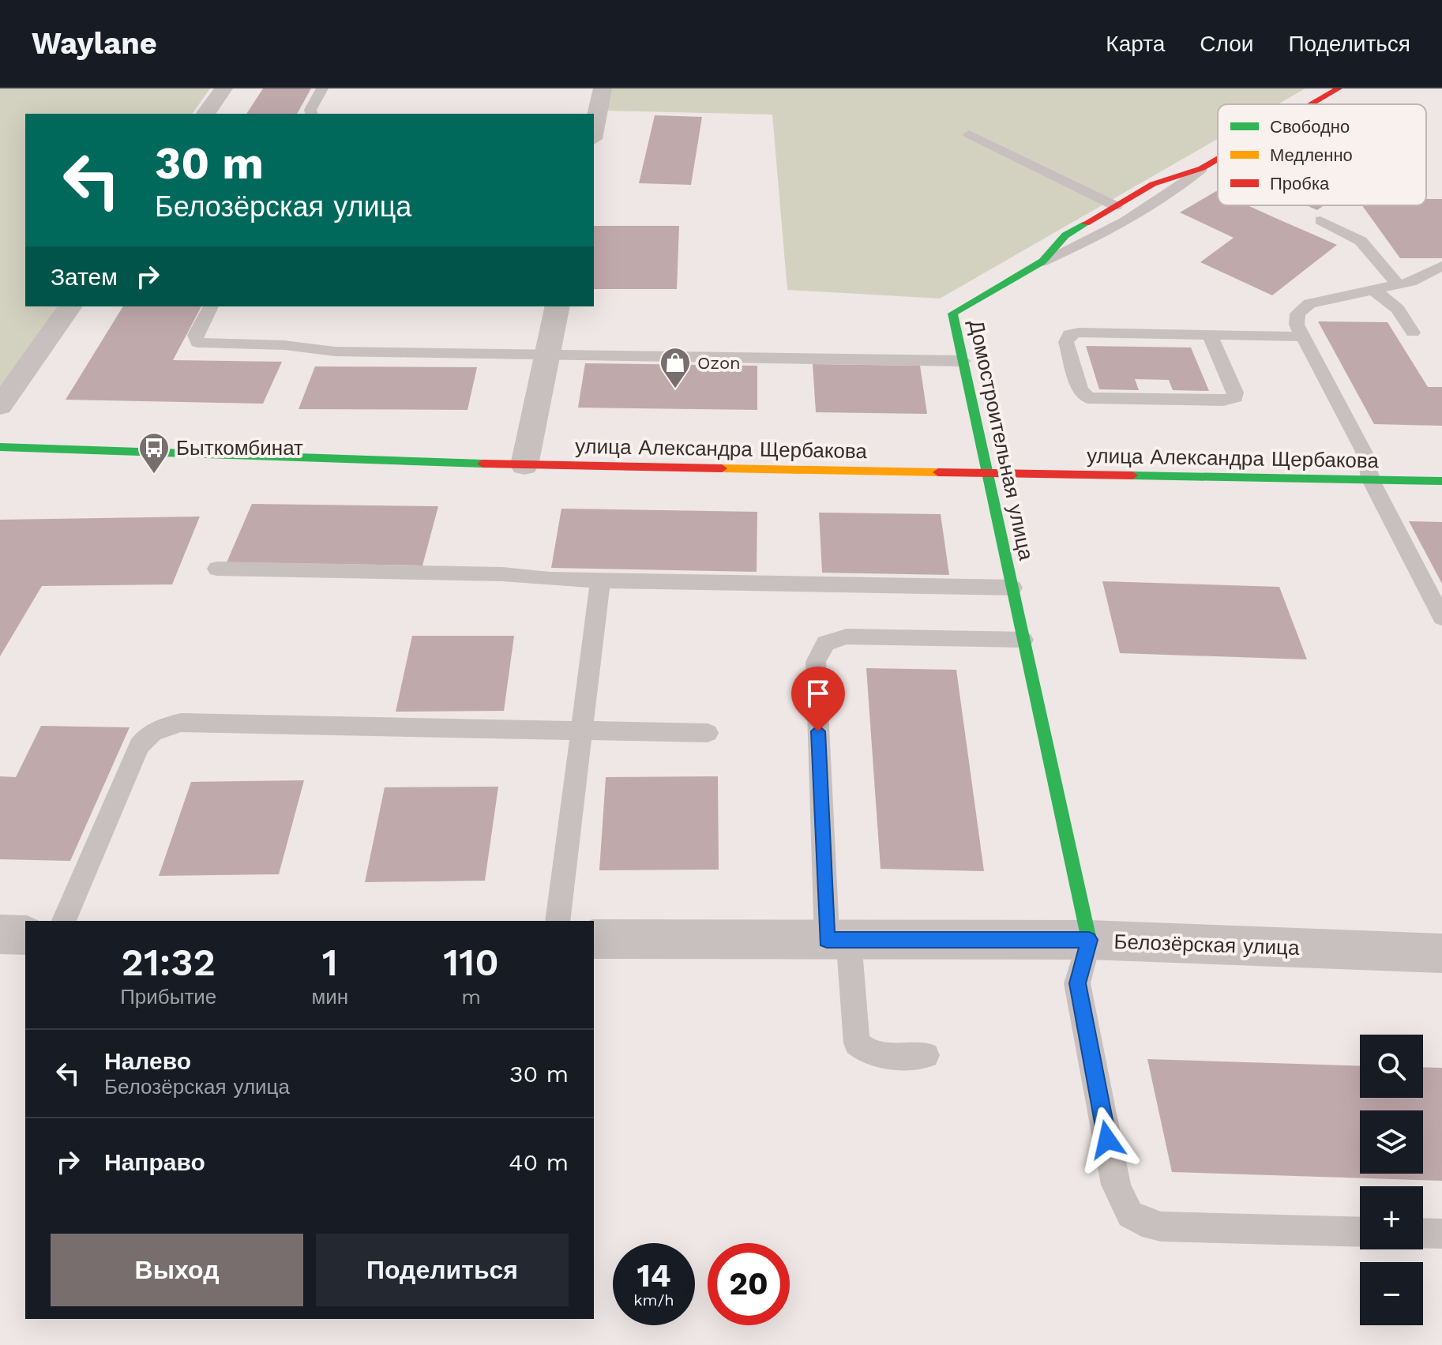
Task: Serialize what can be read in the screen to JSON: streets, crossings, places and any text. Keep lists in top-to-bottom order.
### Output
{
  "streets": {
    "street": ["Домостроительная улица", "улица Александра Щербакова", "Белозёрская улица"]
  },
  "crossings": [
    ["Домостроительная улица", "улица Александра Щербакова"],
    ["Домостроительная улица", "Белозёрская улица"]
  ],
  "places": {
    "shop": ["Ozon"],
    "bus stop": ["Быткомбинат"]
  },
  "legend": ["Свободно", "Медленно", "Пробка"],
  "page": {
    "header": "Waylane",
    "nav": ["Карта", "Слои", "Поделиться"],
    "turn": ["30 m", "Белозёрская улица"],
    "then": "Затем",
    "eta": [
      "21:32",
      "Прибытие",
      "1",
      "мин",
      "110",
      "m"
    ],
    "list": [
      {
        "name": "Налево",
        "note": "Белозёрская улица",
        "value": "30 m"
      },
      {
        "name": "Направо",
        "value": "40 m"
      }
    ],
    "map_buttons": ["+", "−"],
    "buttons": ["Выход", "Поделиться"],
    "speed": "14 km/h",
    "limit": "20"
  }
}
